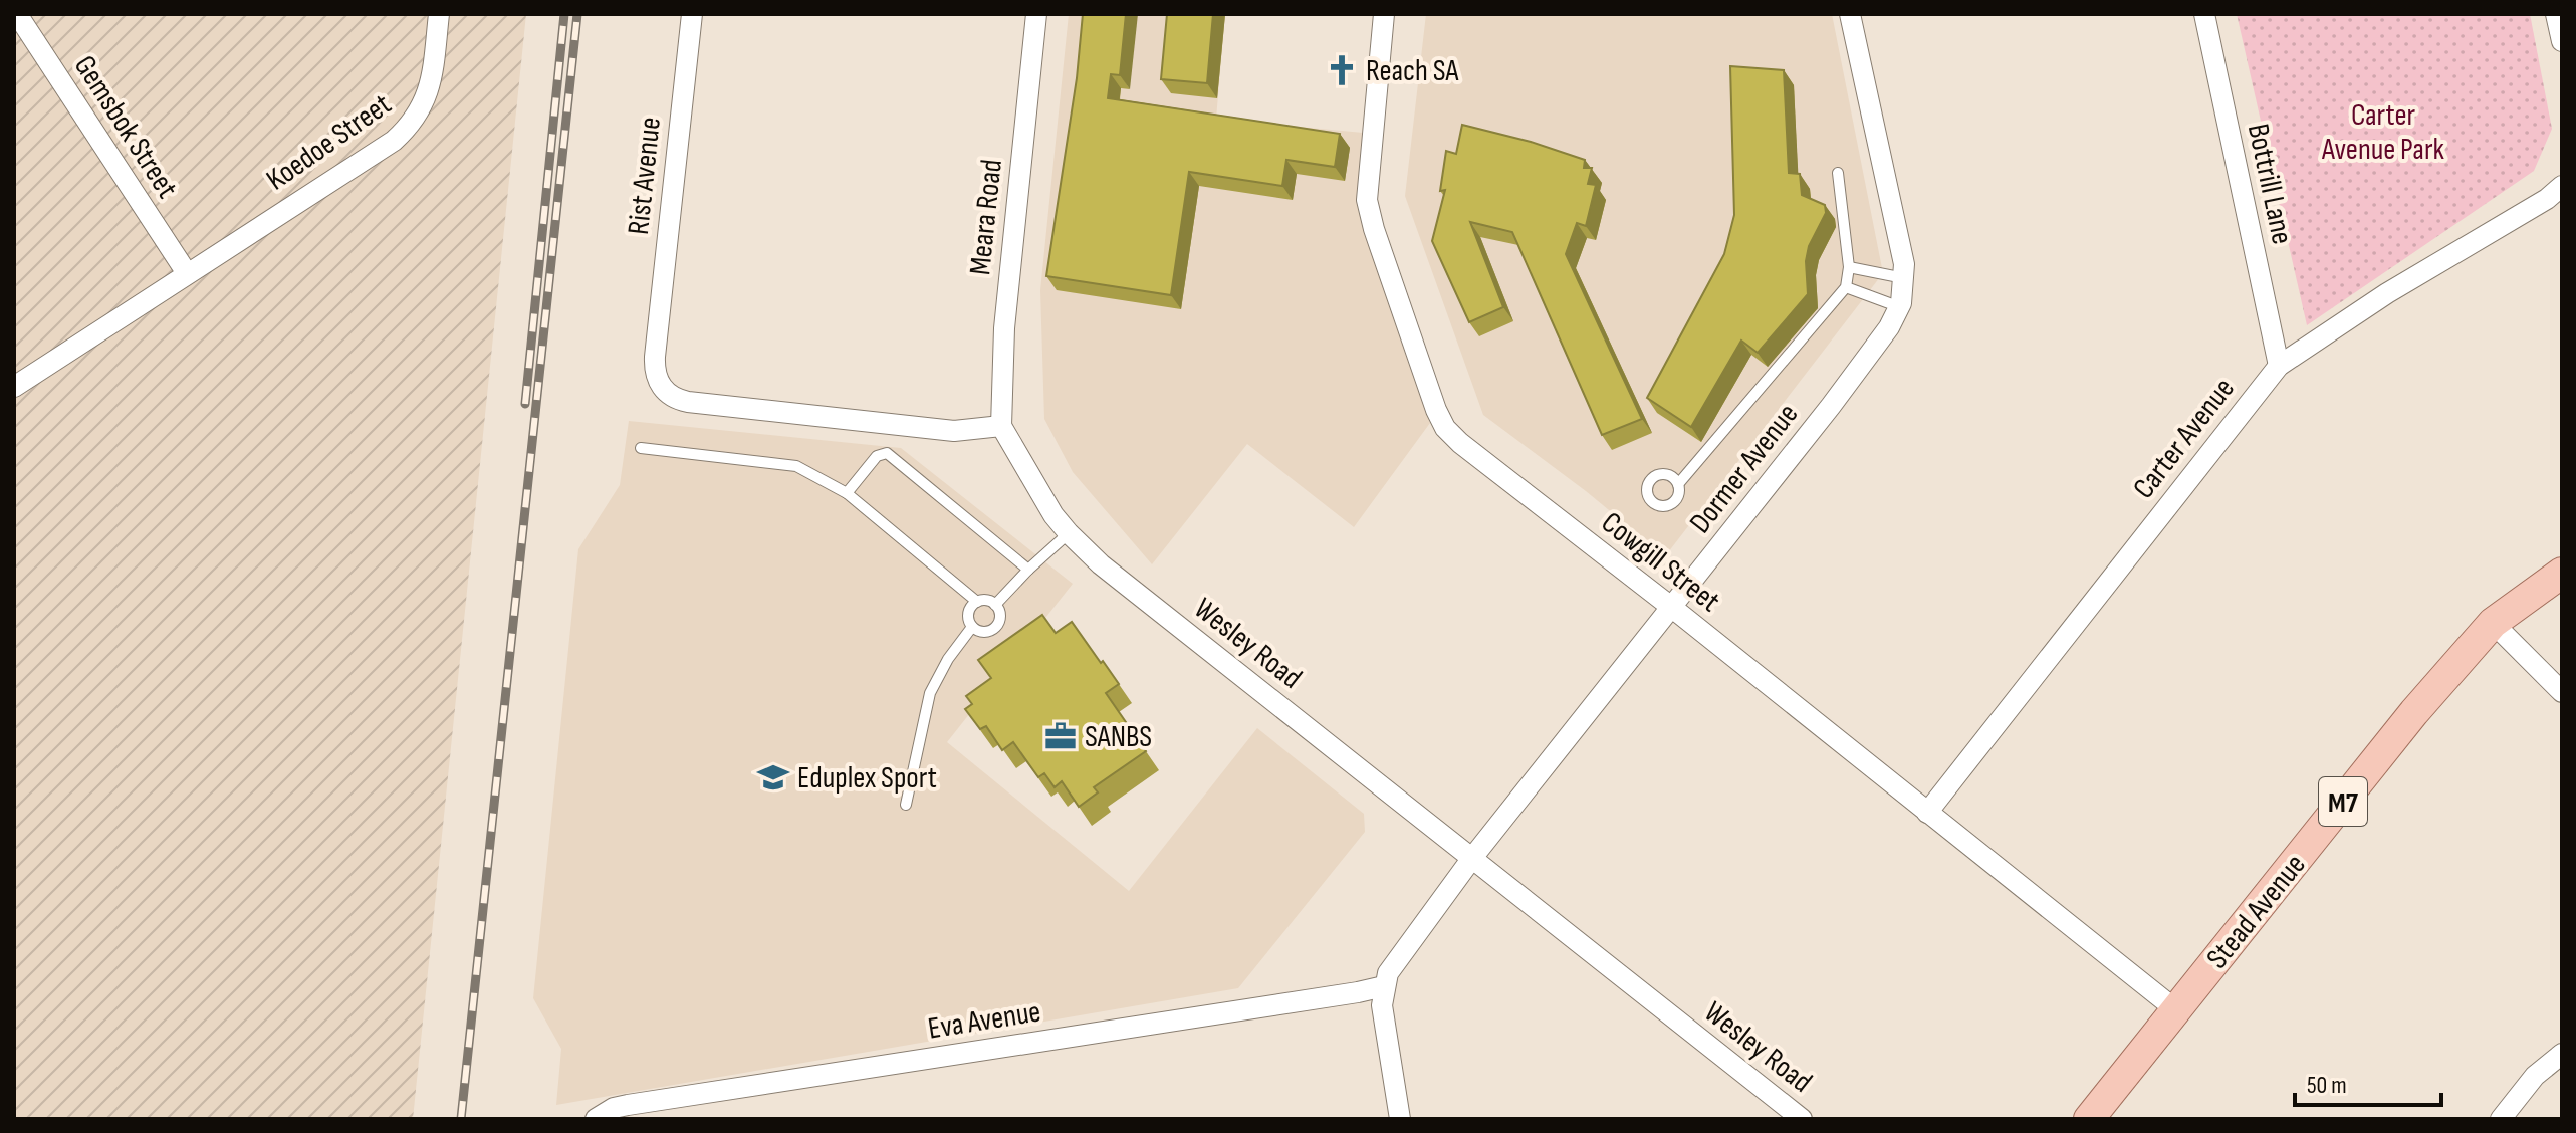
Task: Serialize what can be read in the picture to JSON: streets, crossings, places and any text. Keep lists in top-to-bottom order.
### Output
{
  "streets": {
    "main road": ["M7", "Stead Avenue"],
    "street": [
      "Gemsbok Street",
      "Koedoe Street",
      "Rist Avenue",
      "Bottrill Lane",
      "Meara Road",
      "Carter Avenue",
      "Dormer Avenue",
      "Cowgill Street",
      "Wesley Road",
      "Eva Avenue"
    ]
  },
  "crossings": [
    ["Gemsbok Street", "Koedoe Street"],
    ["Rist Avenue", "Meara Road"],
    ["Rist Avenue", "Wesley Road"],
    ["Bottrill Lane", "Carter Avenue"],
    ["Meara Road", "Wesley Road"],
    ["Carter Avenue", "Cowgill Street"],
    ["Dormer Avenue", "Cowgill Street"],
    ["Dormer Avenue", "Wesley Road"],
    ["Dormer Avenue", "Eva Avenue"],
    ["Cowgill Street", "Stead Avenue"]
  ],
  "parks": ["Carter Avenue Park"],
  "places": {
    "church": ["Reach SA"],
    "office": ["SANBS"],
    "school or university": ["Eduplex Sport"]
  },
  "scale_bar": "50 m"
}
